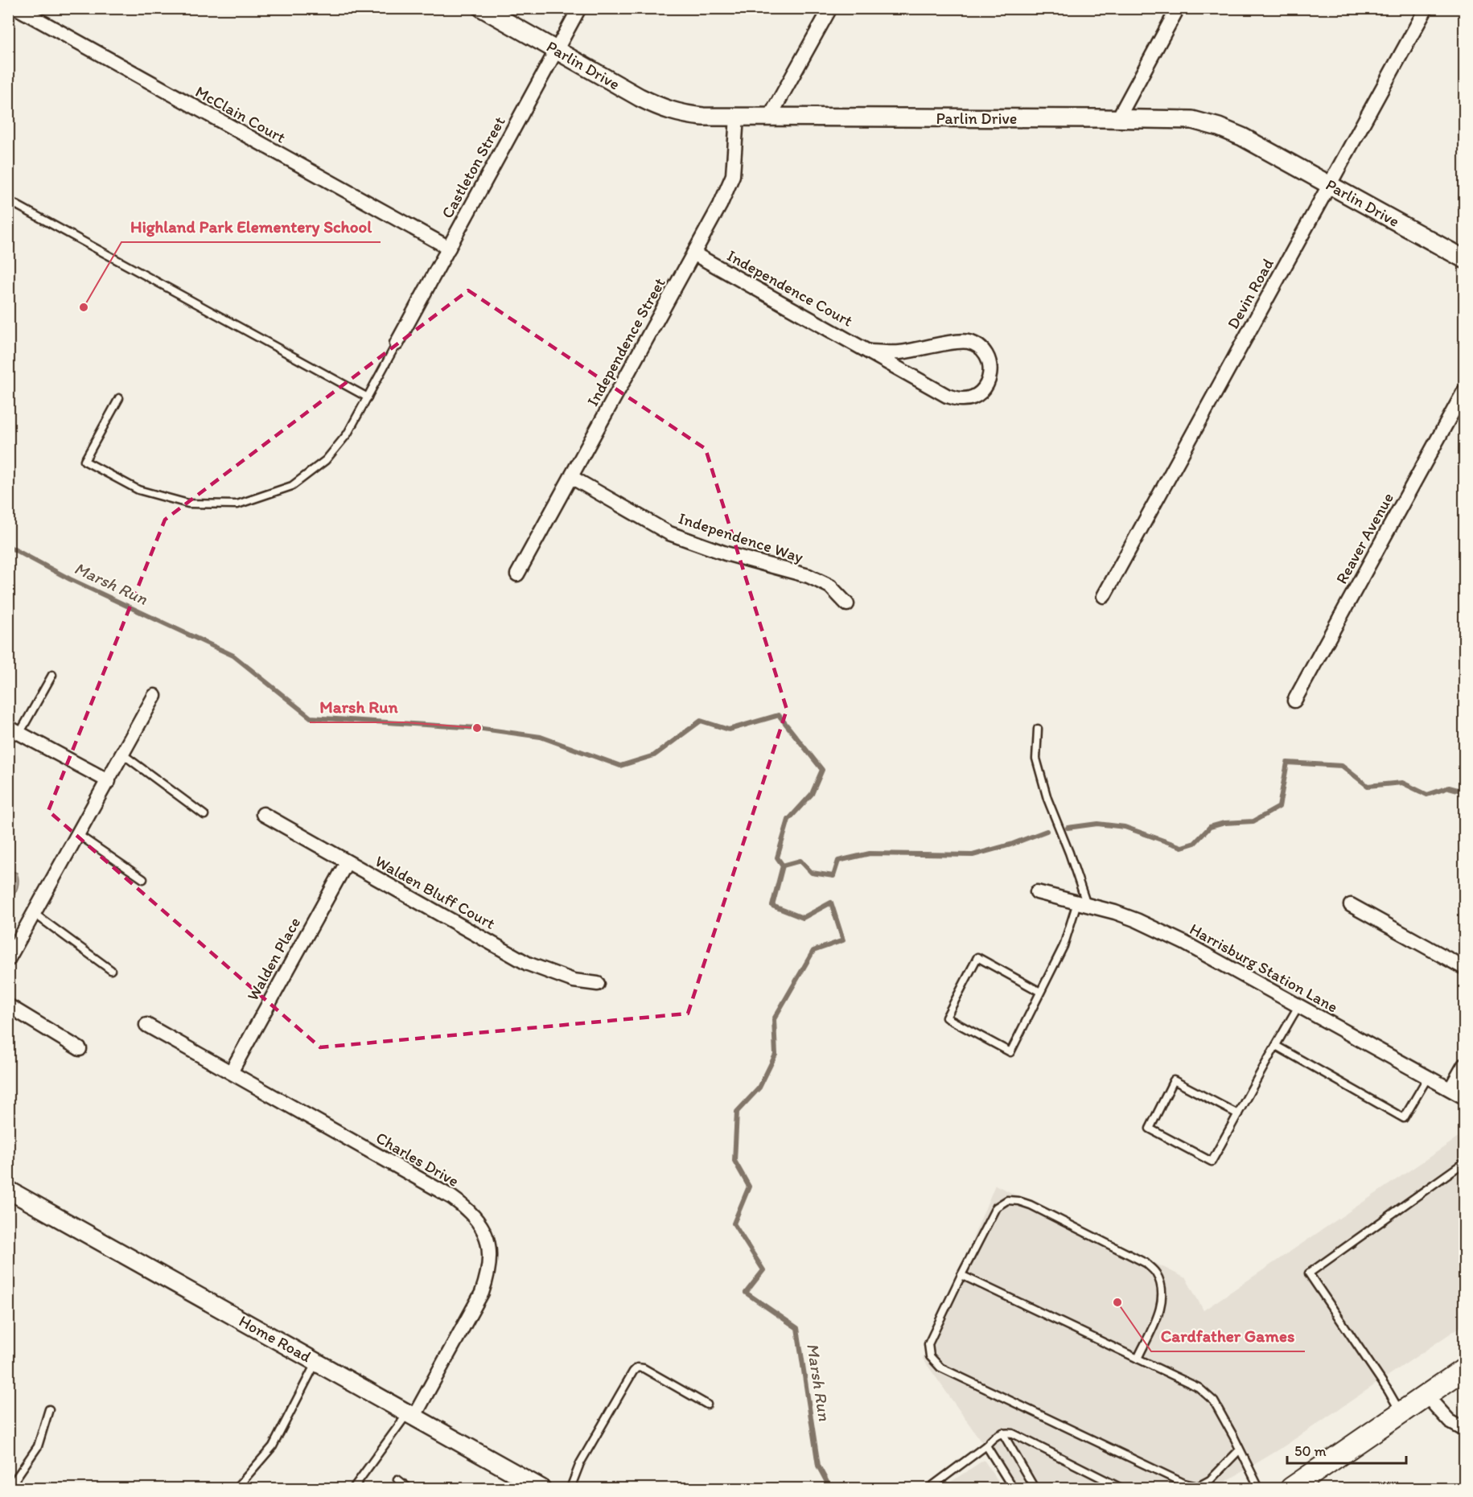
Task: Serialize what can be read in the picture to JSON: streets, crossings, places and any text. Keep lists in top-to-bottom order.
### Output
{
  "streets": {
    "street": [
      "Parlin Drive",
      "McClain Court",
      "Castleton Street",
      "Independence Court",
      "Devin Road",
      "Independence Street",
      "Independence Way",
      "Reaver Avenue",
      "Walden Bluff Court",
      "Walden Place",
      "Harrisburg Station Lane",
      "Charles Drive",
      "Home Road"
    ]
  },
  "crossings": [
    ["Parlin Drive", "Castleton Street"],
    ["Parlin Drive", "Devin Road"],
    ["Parlin Drive", "Independence Street"],
    ["McClain Court", "Castleton Street"],
    ["Independence Court", "Independence Street"],
    ["Independence Street", "Independence Way"],
    ["Walden Bluff Court", "Walden Place"],
    ["Walden Place", "Charles Drive"],
    ["Charles Drive", "Home Road"]
  ],
  "water": ["Marsh Run"],
  "places": ["Highland Park Elementery School", "Marsh Run", "Cardfather Games"],
  "scale_bar": "50 m"
}
